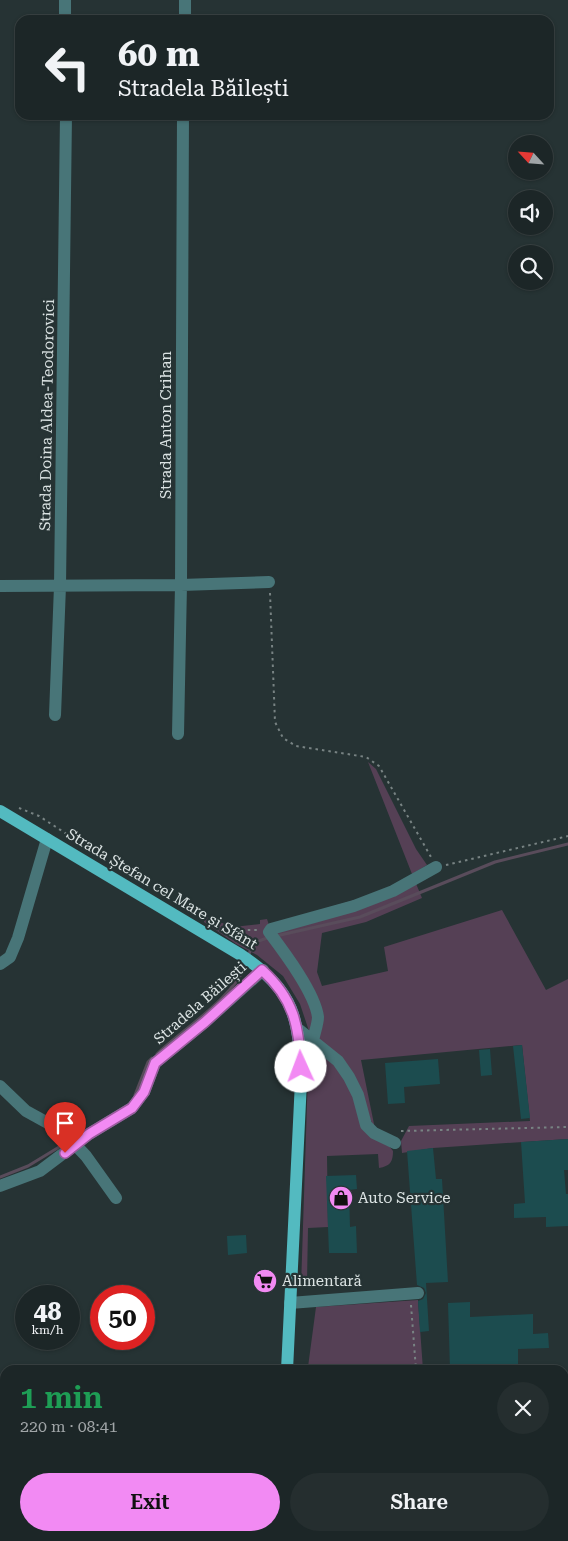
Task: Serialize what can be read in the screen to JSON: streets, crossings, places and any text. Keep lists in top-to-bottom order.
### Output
{
  "streets": {
    "main road": ["Strada Ștefan cel Mare și Sfânt"],
    "street": ["Strada Doina Aldea-Teodorovici", "Strada Anton Crihan", "Stradela Băilești"]
  },
  "crossings": [
    ["Strada Ștefan cel Mare și Sfânt", "Stradela Băilești"]
  ],
  "places": {
    "shop": ["Auto Service"],
    "supermarket": ["Alimentară"]
  },
  "north": "top left",
  "page": {
    "turn": ["60 m", "Stradela Băilești"],
    "speed": "48 km/h",
    "limit": "50",
    "heading": ["1 min", "220 m · 08:41"],
    "buttons": ["Exit", "Share"]
  }
}
